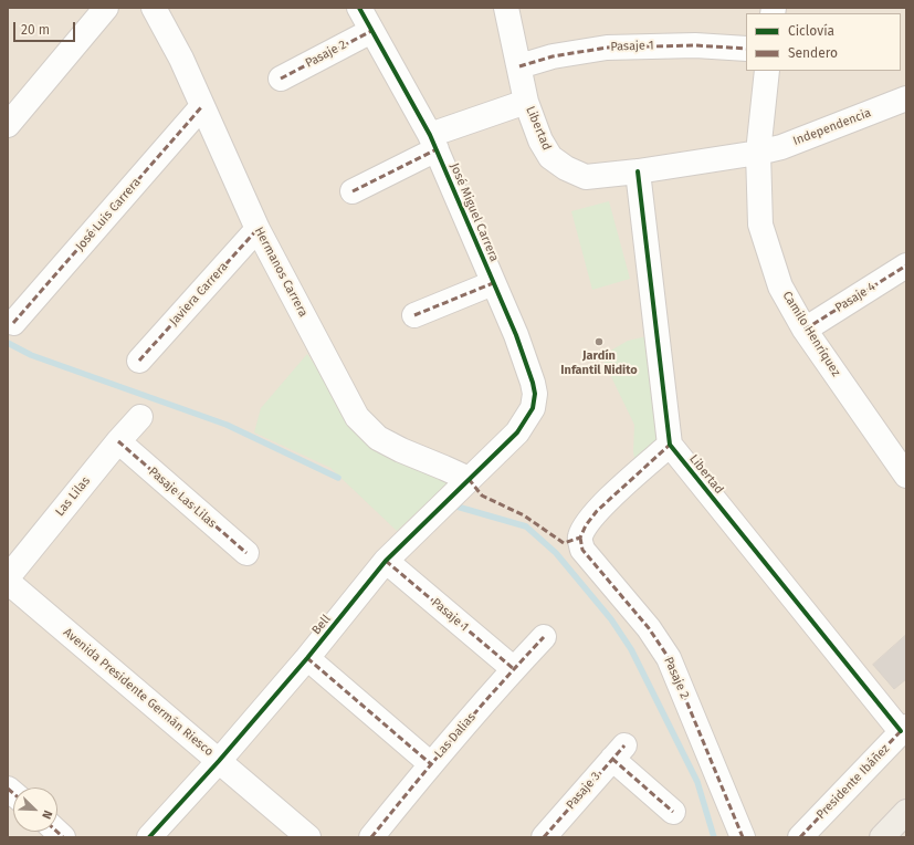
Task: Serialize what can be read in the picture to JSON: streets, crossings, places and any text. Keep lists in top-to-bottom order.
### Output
{
  "streets": {
    "street": [
      "Pasaje 1",
      "Pasaje 2",
      "Independencia",
      "Libertad",
      "José Miguel Carrera",
      "José Luis Carrera",
      "Hermanos Carrera",
      "Javiera Carrera",
      "Pasaje 4",
      "Camilo Henríquez",
      "Las Lilas",
      "Pasaje Las Lilas",
      "Bell",
      "Avenida Presidente Germán Riesco",
      "Las Dalias",
      "Presidente Ibáñez",
      "Pasaje 3"
    ]
  },
  "crossings": [
    ["Pasaje 1", "Libertad"],
    ["Pasaje 1", "Bell"],
    ["Pasaje 1", "Las Dalias"],
    ["Pasaje 2", "Libertad"],
    ["Pasaje 2", "José Miguel Carrera"],
    ["Independencia", "Libertad"],
    ["Independencia", "Camilo Henríquez"],
    ["Libertad", "Camilo Henríquez"],
    ["Libertad", "Presidente Ibáñez"],
    ["José Miguel Carrera", "Bell"],
    ["José Luis Carrera", "Hermanos Carrera"],
    ["Hermanos Carrera", "Javiera Carrera"],
    ["Hermanos Carrera", "Bell"],
    ["Pasaje 4", "Camilo Henríquez"],
    ["Las Lilas", "Pasaje Las Lilas"],
    ["Bell", "Avenida Presidente Germán Riesco"]
  ],
  "places": ["Jardín Infantil Nidito"],
  "legend": ["Ciclovía", "Sendero"],
  "scale_bar": "20 m",
  "north": "bottom right"
}
